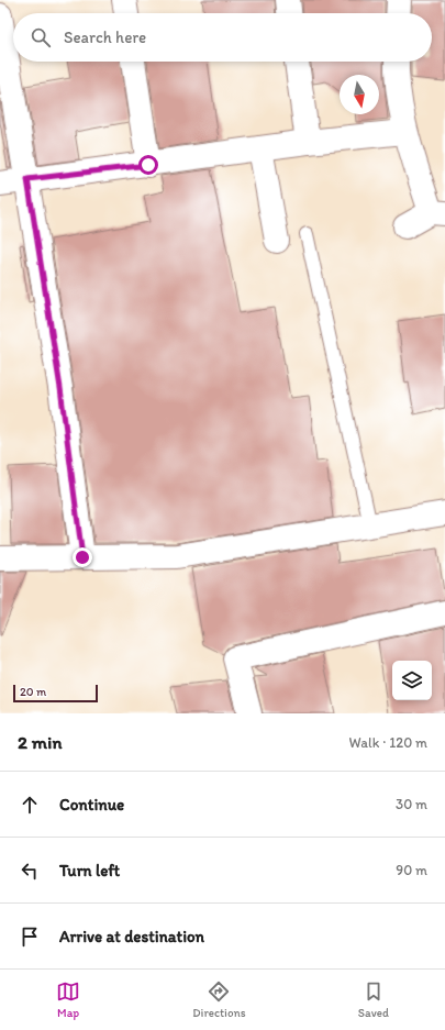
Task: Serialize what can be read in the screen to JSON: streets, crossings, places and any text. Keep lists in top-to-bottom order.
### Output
{
  "scale_bar": "20 m",
  "north": "bottom",
  "page": {
    "search": "Search here",
    "scale": "20 m",
    "heading": ["2 min", "Walk · 120 m"],
    "list": [
      ["Continue", "30 m"],
      ["Turn left", "90 m"],
      "Arrive at destination"
    ],
    "nav": ["Map", "Directions", "Saved"]
  }
}
